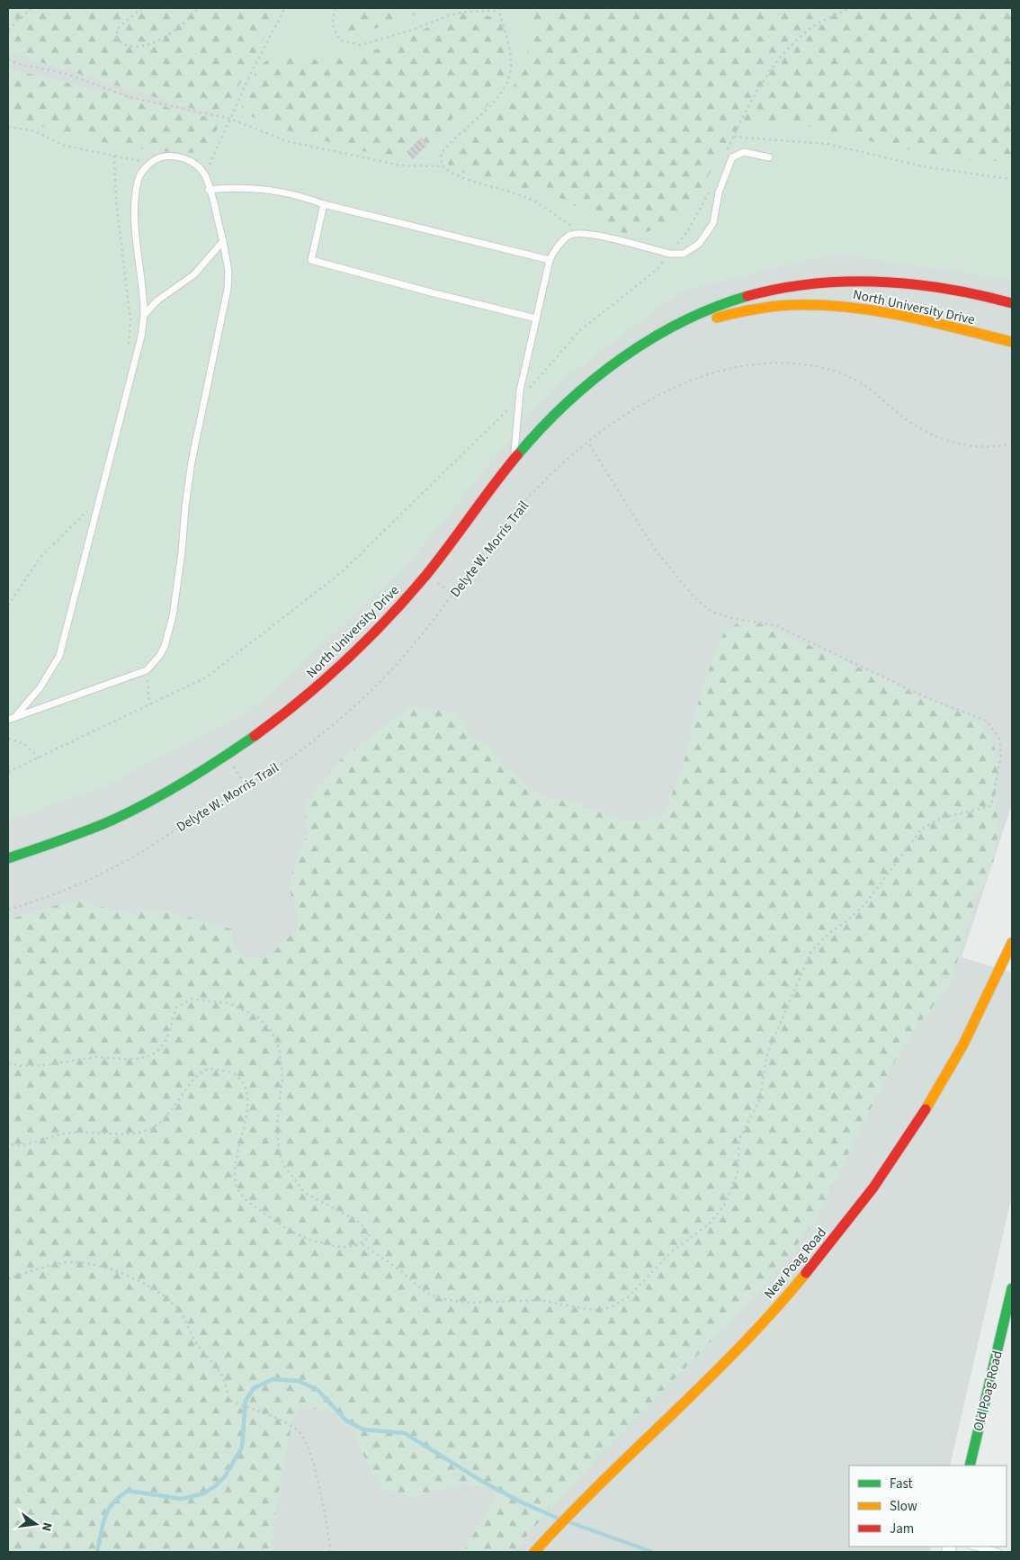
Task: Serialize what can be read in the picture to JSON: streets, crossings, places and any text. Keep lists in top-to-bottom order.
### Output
{
  "streets": {
    "main road": ["North University Drive", "New Poag Road", "Old Poag Road"],
    "path": ["Delyte W. Morris Trail"]
  },
  "legend": ["Fast", "Slow", "Jam"],
  "north": "right"
}
